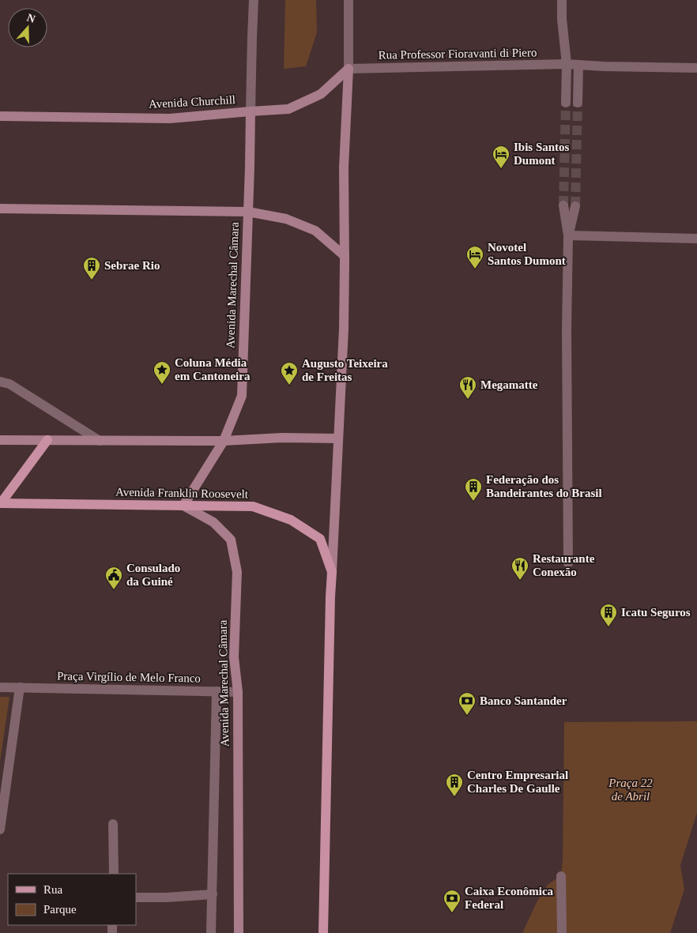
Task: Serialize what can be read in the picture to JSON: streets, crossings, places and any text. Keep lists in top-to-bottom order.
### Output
{
  "streets": {
    "main road": ["Avenida Franklin Roosevelt"],
    "street": [
      "Rua Professor Fioravanti di Piero",
      "Avenida Churchill",
      "Avenida Marechal Câmara",
      "Praça Virgílio de Melo Franco"
    ]
  },
  "crossings": [
    ["Rua Professor Fioravanti di Piero", "Avenida Churchill"],
    ["Avenida Churchill", "Avenida Marechal Câmara"],
    ["Avenida Marechal Câmara", "Avenida Franklin Roosevelt"],
    ["Avenida Marechal Câmara", "Praça Virgílio de Melo Franco"]
  ],
  "parks": ["Praça 22 de Abril"],
  "places": {
    "hotel": ["Ibis Santos Dumont", "Novotel Santos Dumont"],
    "building": [
      "Sebrae Rio",
      "Federação dos Bandeirantes do Brasil",
      "Icatu Seguros",
      "Centro Empresarial Charles De Gaulle"
    ],
    "place": ["Coluna Média em Cantoneira", "Augusto Teixeira de Freitas"],
    "restaurant": ["Megamatte", "Restaurante Conexão"],
    "public building": ["Consulado da Guiné"],
    "bank": ["Banco Santander", "Caixa Econômica Federal"]
  },
  "legend": ["Rua", "Parque"],
  "north": "top"
}
